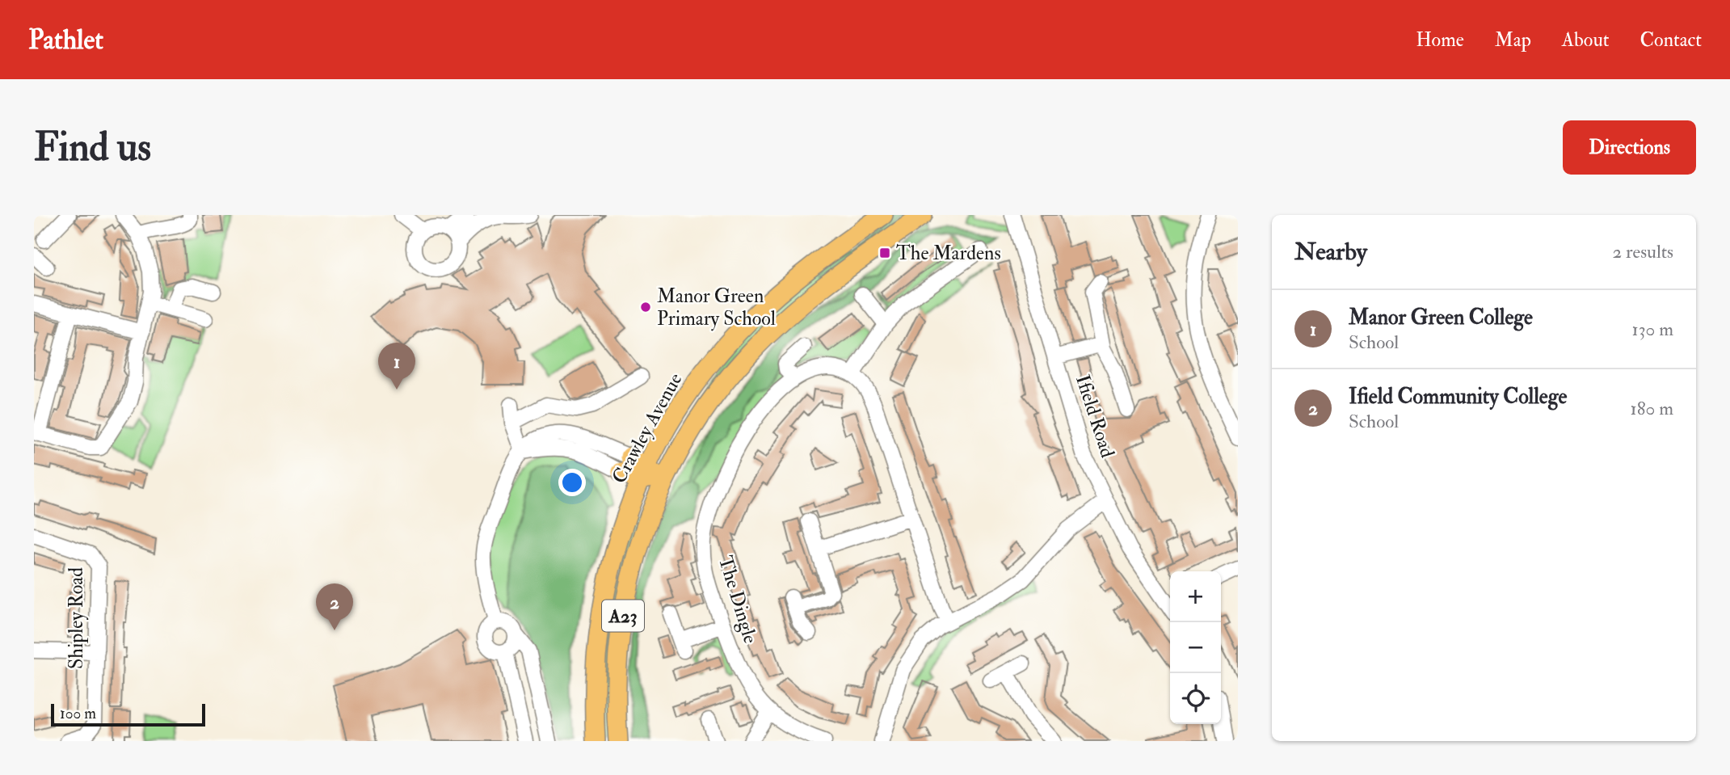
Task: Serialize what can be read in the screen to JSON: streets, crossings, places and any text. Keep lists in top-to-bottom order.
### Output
{
  "streets": {
    "main road": ["Crawley Avenue", "A23"],
    "street": ["Ifield Road", "The Dingle", "Shipley Road"]
  },
  "places": {
    "transit": ["The Mardens"],
    "other": ["Manor Green Primary School"]
  },
  "scale_bar": "100 m",
  "page": {
    "header": "Pathlet",
    "nav": [
      "Home",
      "Map",
      "About",
      "Contact"
    ],
    "buttons": "Directions",
    "title": "Find us",
    "heading": ["Nearby", "2 results"],
    "list": [
      {
        "mark": "1",
        "name": "Manor Green College",
        "note": "School",
        "value": "130 m"
      },
      {
        "mark": "2",
        "name": "Ifield Community College",
        "note": "School",
        "value": "180 m"
      }
    ],
    "pins": ["1", "2"],
    "map_buttons": ["+", "−"],
    "scale": "100 m"
  }
}
